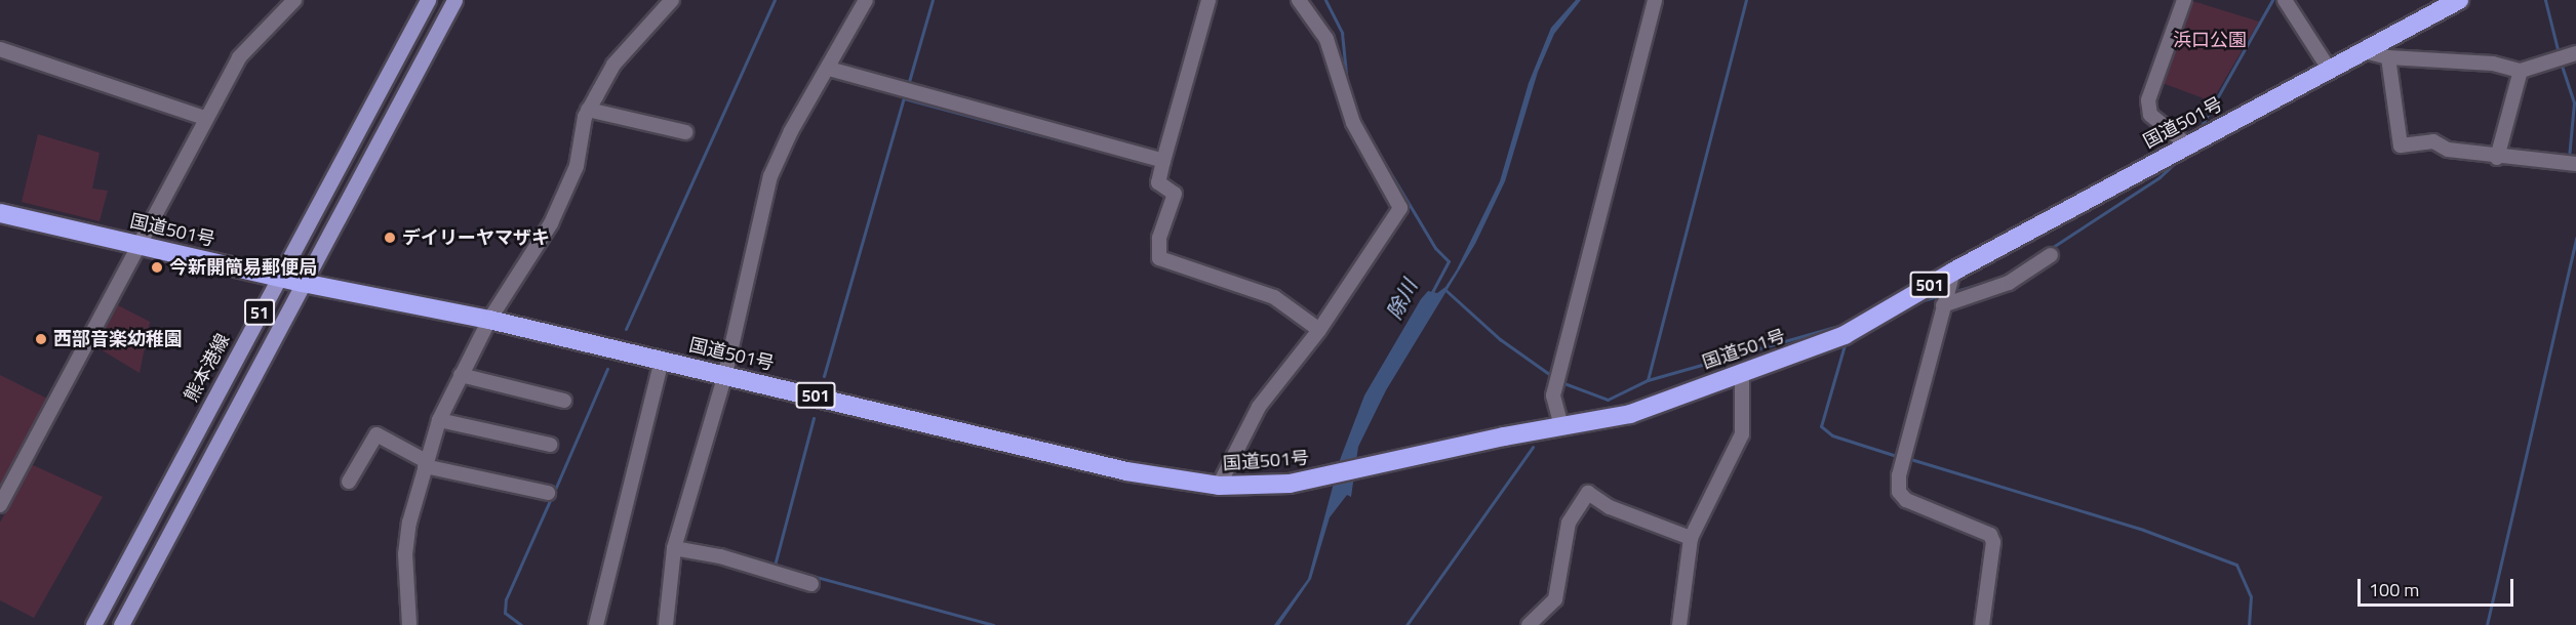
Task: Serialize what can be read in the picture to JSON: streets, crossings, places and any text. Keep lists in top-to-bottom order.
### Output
{
  "streets": {
    "highway": ["国道501号", "501"],
    "main road": ["51", "熊本港線"]
  },
  "crossings": [
    ["国道501号", "51"],
    ["国道501号", "熊本港線"]
  ],
  "water": ["除川"],
  "parks": ["浜口公園"],
  "places": ["デイリーヤマザキ", "今新開簡易郵便局", "西部音楽幼稚園"],
  "scale_bar": "100 m"
}
